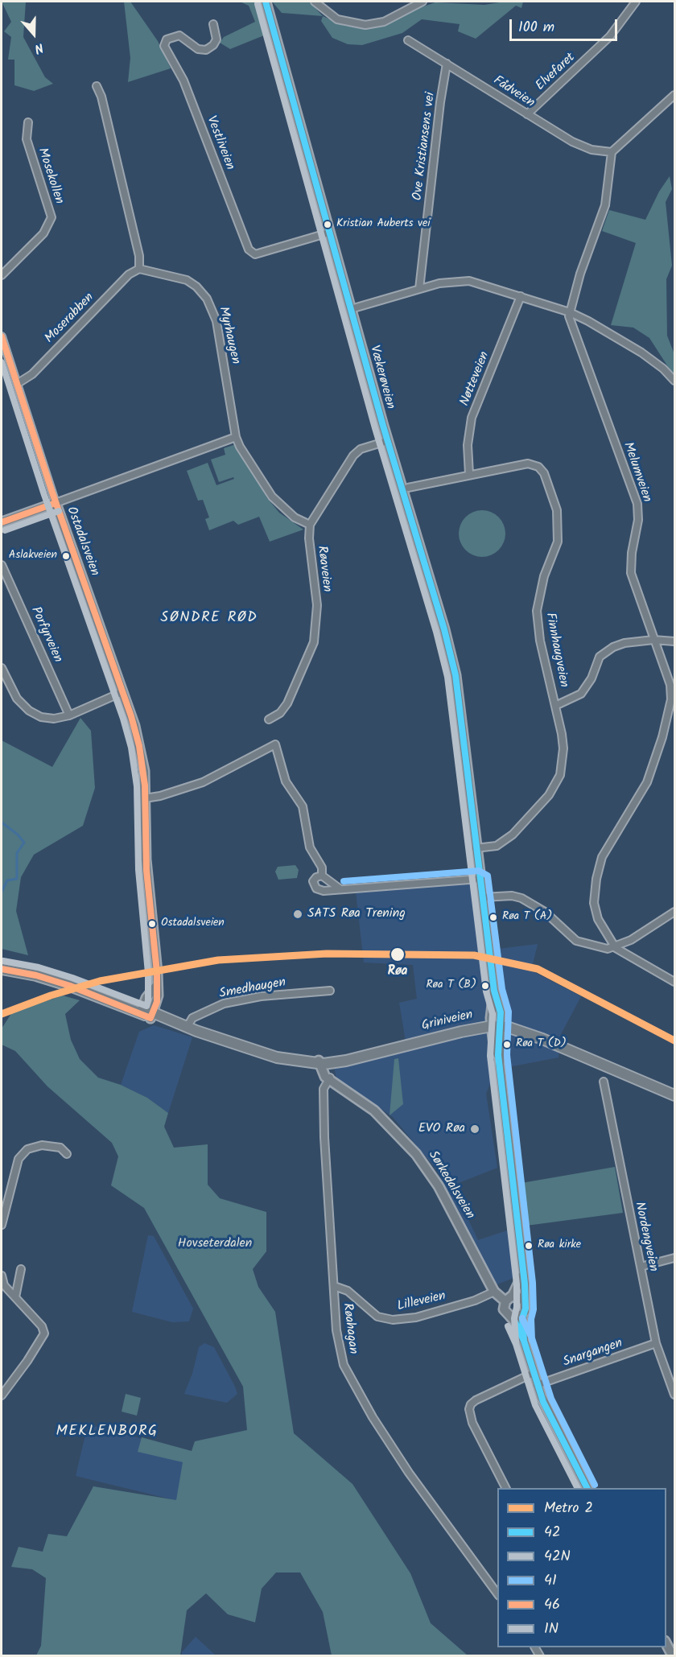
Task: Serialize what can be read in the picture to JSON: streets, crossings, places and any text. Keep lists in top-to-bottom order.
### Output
{
  "streets": {
    "main road": [
      "Vækerøveien",
      "Ostadalsveien",
      "Griniveien",
      "Sørkedalsveien"
    ],
    "street": [
      "Elvefaret",
      "Fådveien",
      "Vestliveien",
      "Ove Kristiansens vei",
      "Mosekollen",
      "Moserabben",
      "Myrhaugen",
      "Nøtteveien",
      "Melumveien",
      "Røaveien",
      "Porfyrveien",
      "Finnhaugveien",
      "Smedhaugen",
      "Nordengveien",
      "Lilleveien",
      "Røahagan",
      "Snargangen"
    ]
  },
  "crossings": [
    ["Elvefaret", "Fådveien"],
    ["Fådveien", "Ove Kristiansens vei"],
    ["Vestliveien", "Vækerøveien"],
    ["Moserabben", "Myrhaugen"],
    ["Moserabben", "Ostadalsveien"],
    ["Myrhaugen", "Røaveien"],
    ["Vækerøveien", "Finnhaugveien"],
    ["Vækerøveien", "Griniveien"],
    ["Vækerøveien", "Sørkedalsveien"],
    ["Nøtteveien", "Finnhaugveien"],
    ["Griniveien", "Sørkedalsveien"],
    ["Sørkedalsveien", "Lilleveien"],
    ["Sørkedalsveien", "Røahagan"],
    ["Nordengveien", "Snargangen"],
    ["Lilleveien", "Røahagan"]
  ],
  "districts": ["SØNDRE RØD", "MEKLENBORG"],
  "parks": ["Hovseterdalen"],
  "places": [
    "Kristian Auberts vei",
    "Aslakveien",
    "SATS Røa Trening",
    "Røa T (A)",
    "Ostadalsveien",
    "Røa",
    "Røa T (B)",
    "Røa T (D)",
    "EVO Røa",
    "Røa kirke"
  ],
  "lines": [
    "transit line 42",
    "transit line 42N",
    "transit line 46",
    "transit line 1N",
    "transit line 41",
    "metro line 2"
  ],
  "legend": [
    "Metro 2",
    "42",
    "42N",
    "41",
    "46",
    "1N"
  ],
  "scale_bar": "100 m",
  "north": "bottom"
}
